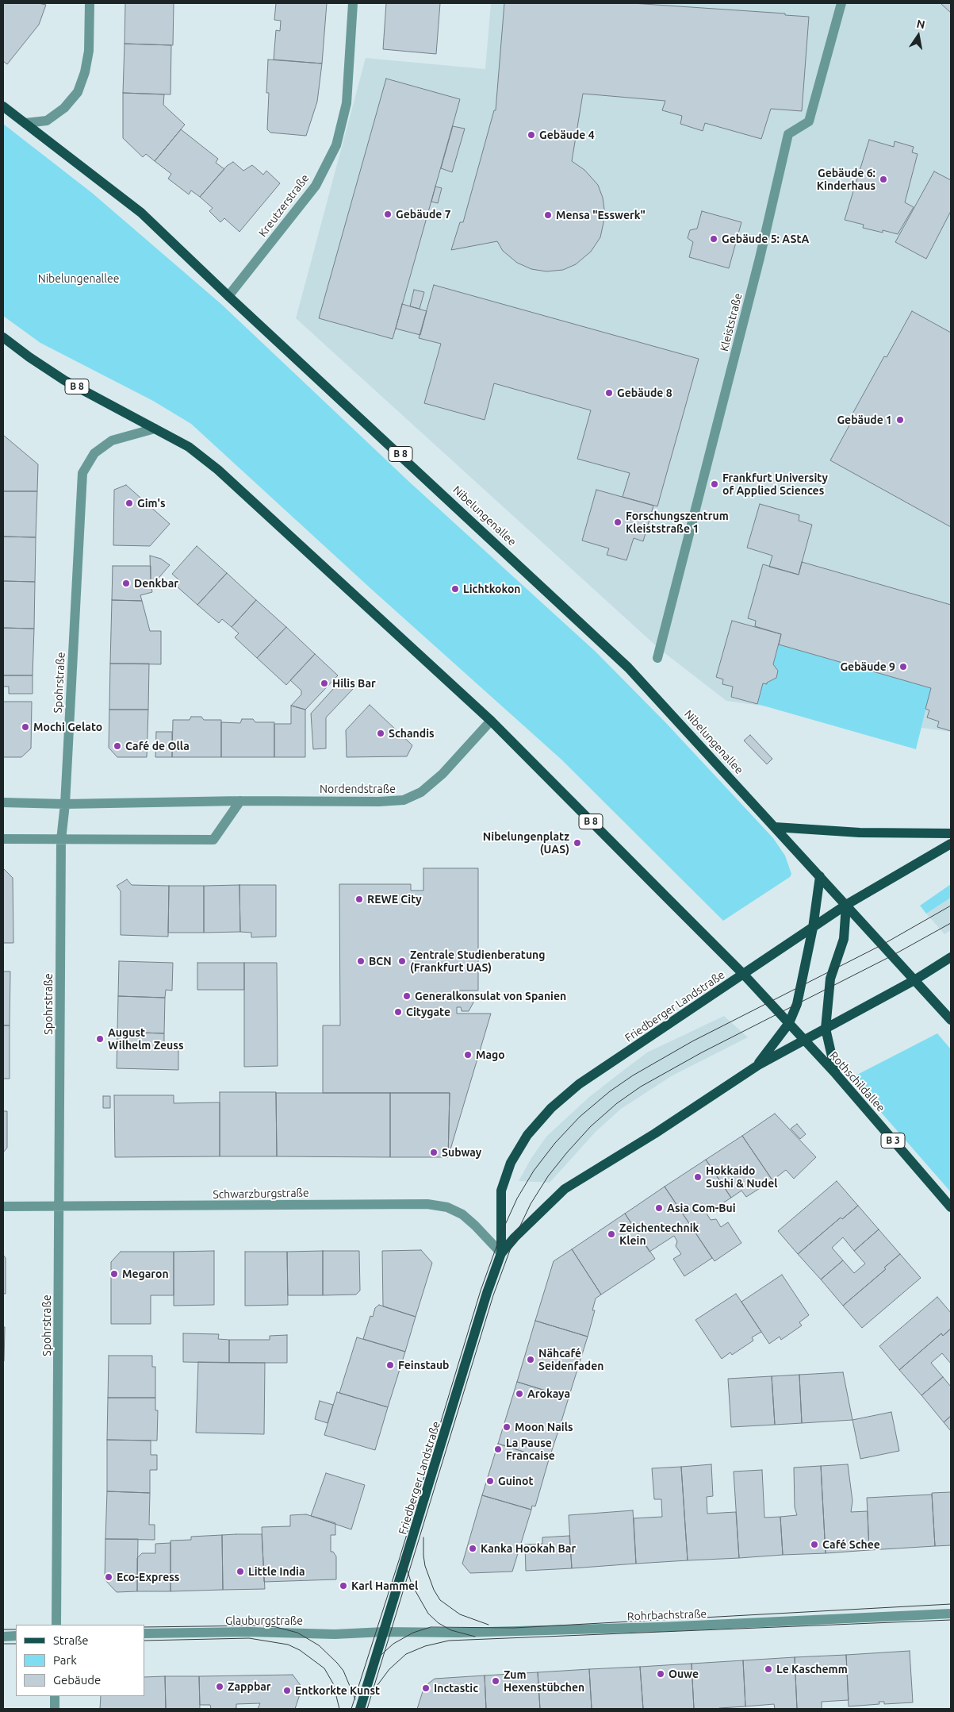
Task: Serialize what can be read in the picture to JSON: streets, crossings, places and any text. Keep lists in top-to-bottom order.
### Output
{
  "streets": {
    "main road": [
      "B 8",
      "Nibelungenallee",
      "Friedberger Landstraße",
      "Rothschildallee",
      "B 3"
    ],
    "street": [
      "Kreutzerstraße",
      "Kleiststraße",
      "Spohrstraße",
      "Nordendstraße",
      "Schwarzburgstraße",
      "Rohrbachstraße",
      "Glauburgstraße"
    ]
  },
  "crossings": [
    ["Kreutzerstraße", "Nibelungenallee"],
    ["B 8", "Nibelungenallee"],
    ["B 8", "Spohrstraße"],
    ["B 8", "Nordendstraße"],
    ["B 8", "Friedberger Landstraße"],
    ["B 8", "Rothschildallee"],
    ["Nibelungenallee", "Friedberger Landstraße"],
    ["Spohrstraße", "Nordendstraße"],
    ["Spohrstraße", "Schwarzburgstraße"],
    ["Friedberger Landstraße", "Rothschildallee"],
    ["Friedberger Landstraße", "Schwarzburgstraße"],
    ["Friedberger Landstraße", "Rohrbachstraße"],
    ["Friedberger Landstraße", "Glauburgstraße"],
    ["Rohrbachstraße", "Glauburgstraße"]
  ],
  "parks": ["Nibelungenallee"],
  "places": [
    "Gebäude 4",
    "Gebäude 6: Kinderhaus",
    "Gebäude 7",
    "Mensa \"Esswerk\"",
    "Gebäude 5: AStA",
    "Gebäude 8",
    "Gebäude 1",
    "Frankfurt University of Applied Sciences",
    "Gim's",
    "Forschungszentrum Kleiststraße 1",
    "Denkbar",
    "Lichtkokon",
    "Gebäude 9",
    "Hilis Bar",
    "Mochi Gelato",
    "Schandis",
    "Café de Olla",
    "Nibelungenplatz (UAS)",
    "REWE City",
    "BCN",
    "Zentrale Studienberatung (Frankfurt UAS)",
    "Generalkonsulat von Spanien",
    "Citygate",
    "August Wilhelm Zeuss",
    "Mago",
    "Subway",
    "Hokkaido Sushi & Nudel",
    "Asia Com-Bui",
    "Zeichentechnik Klein",
    "Megaron",
    "Nähcafé Seidenfaden",
    "Feinstaub",
    "Arokaya",
    "Moon Nails",
    "La Pause Francaise",
    "Guinot",
    "Café Schee",
    "Kanka Hookah Bar",
    "Little India",
    "Eco-Express",
    "Karl Hammel",
    "Le Kaschemm",
    "Ouwe",
    "Zum Hexenstübchen",
    "Zappbar",
    "Inctastic",
    "Entkorkte Kunst"
  ],
  "legend": ["Straße", "Park", "Gebäude"],
  "north": "top"
}
